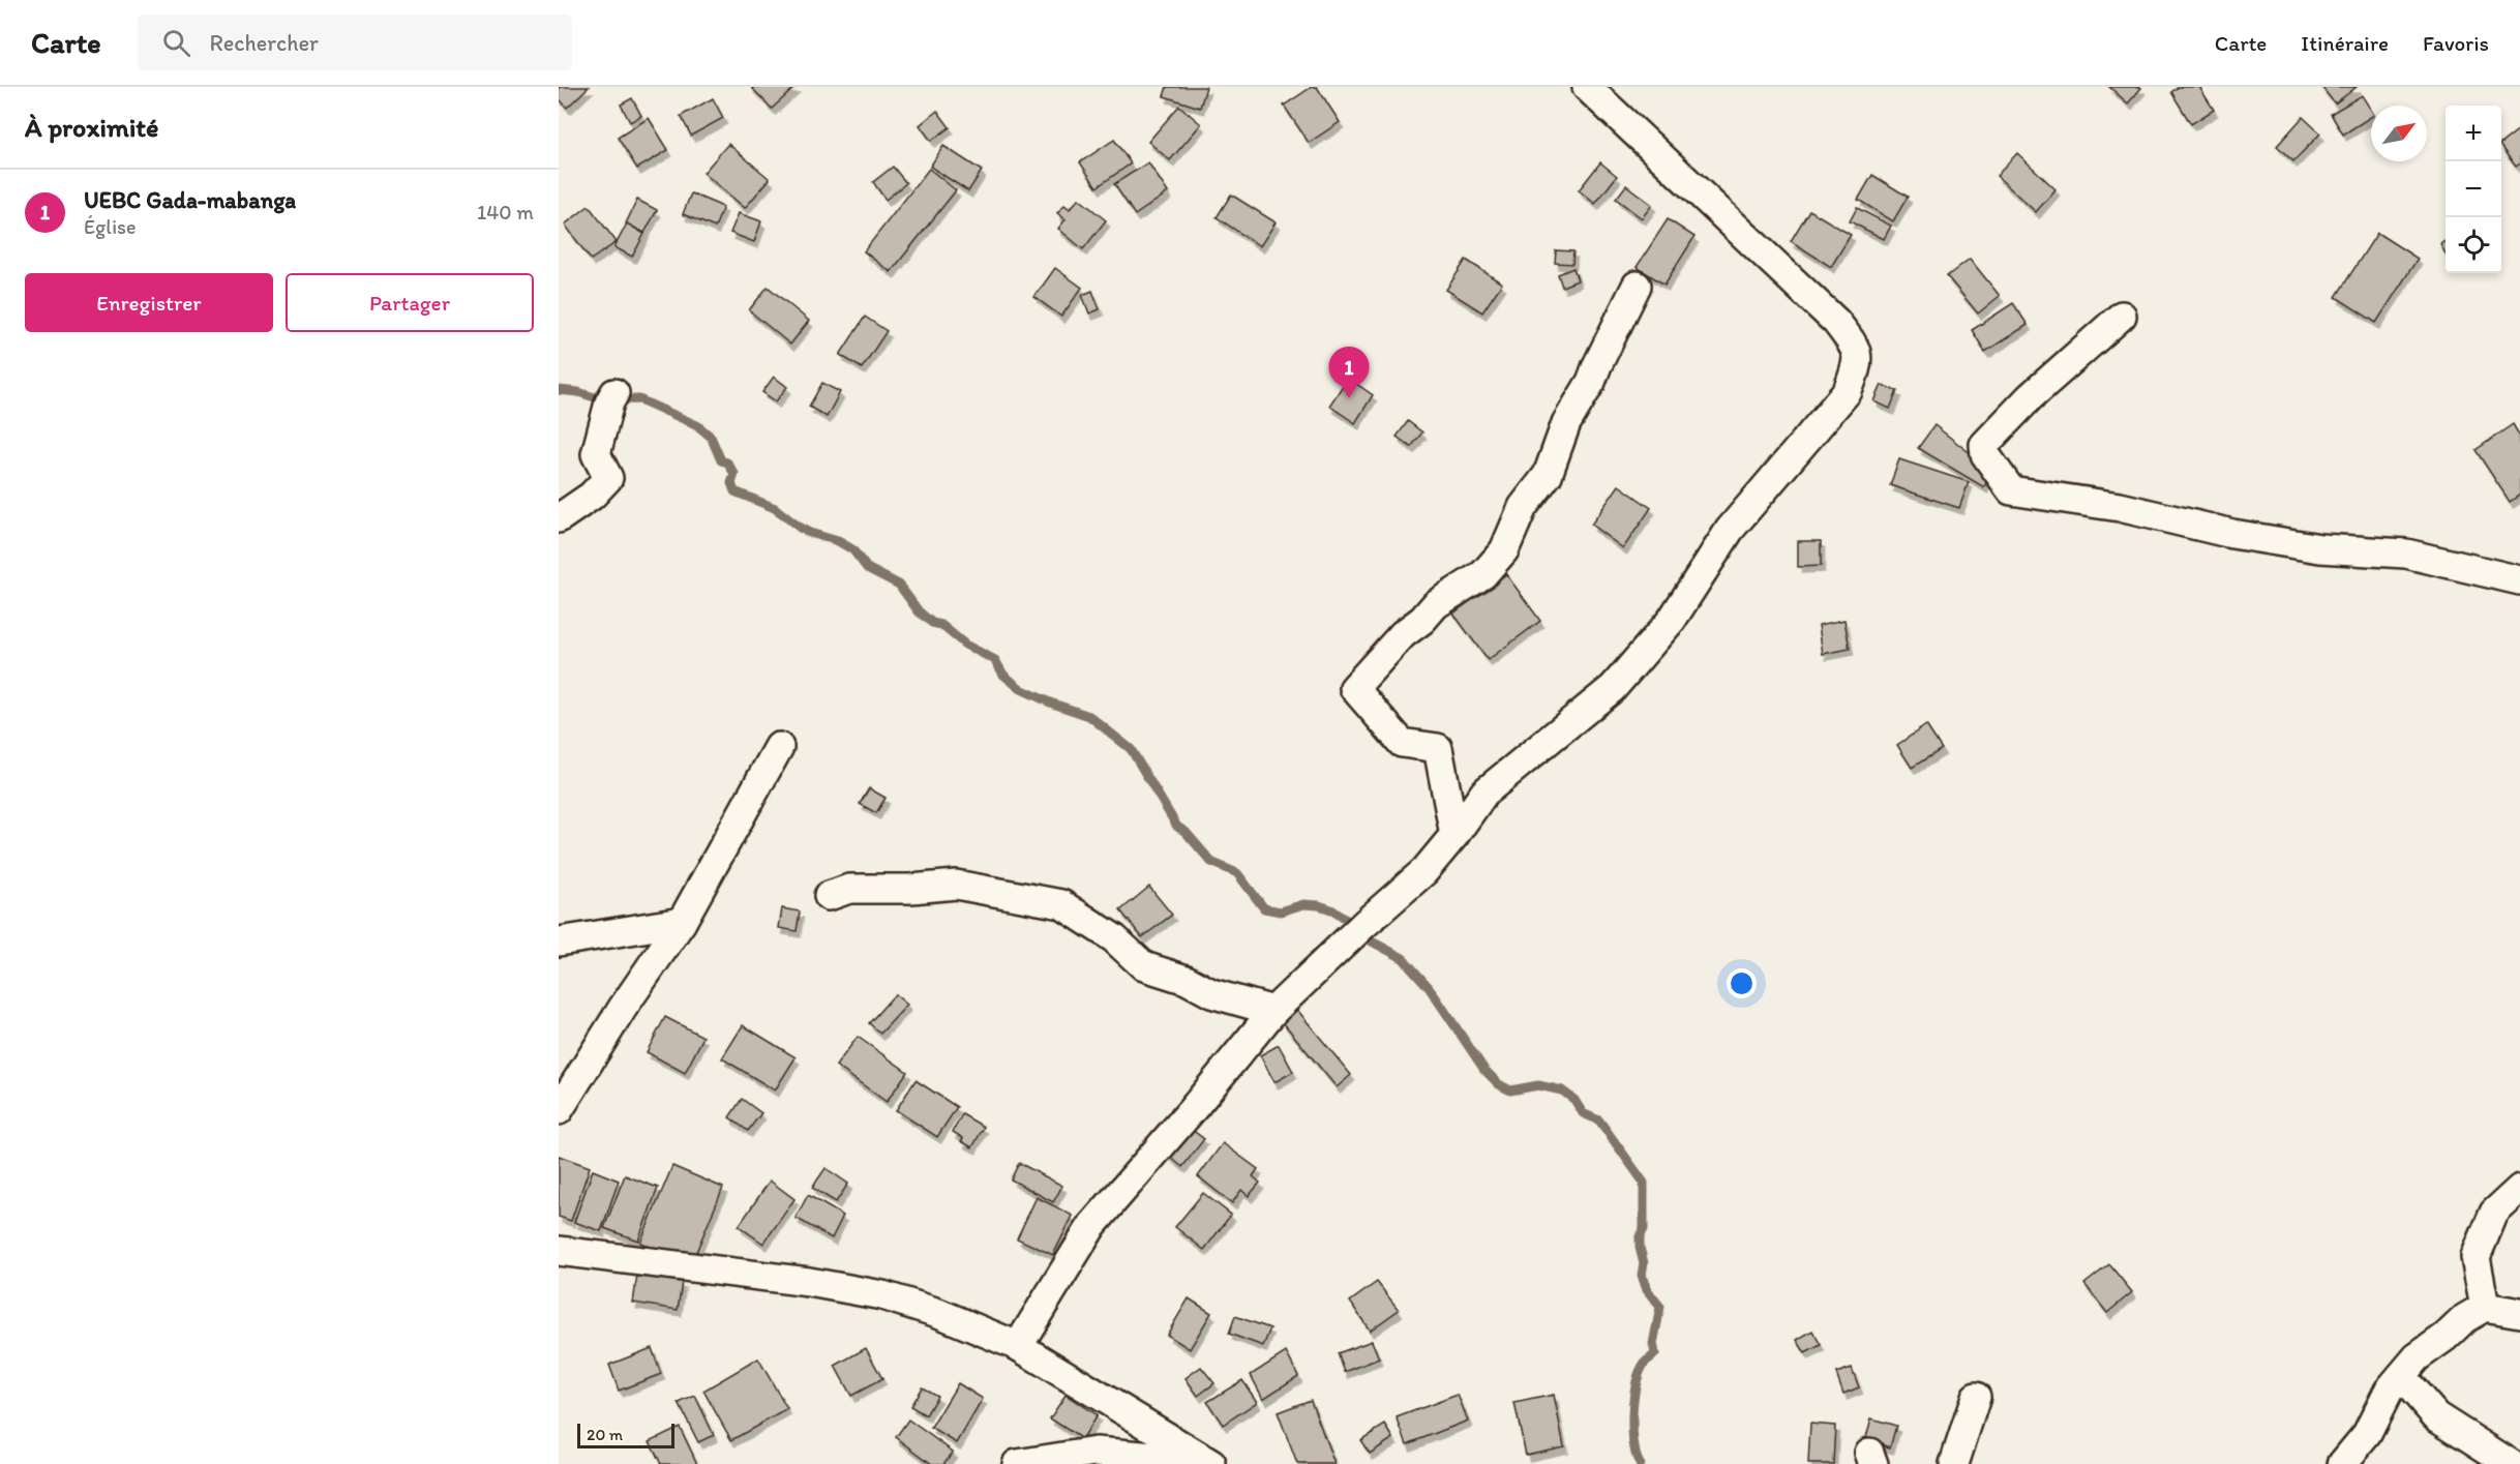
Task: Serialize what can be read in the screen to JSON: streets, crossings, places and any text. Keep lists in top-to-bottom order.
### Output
{
  "scale_bar": "20 m",
  "north": "top right",
  "page": {
    "header": "Carte",
    "search": "Rechercher",
    "nav": ["Carte", "Itinéraire", "Favoris"],
    "heading": "À proximité",
    "map_buttons": ["+", "−"],
    "list": [
      {
        "mark": "1",
        "name": "UEBC Gada-mabanga",
        "note": "Église",
        "value": "140 m"
      }
    ],
    "buttons": ["Enregistrer", "Partager"],
    "pins": "1",
    "scale": "20 m"
  }
}
